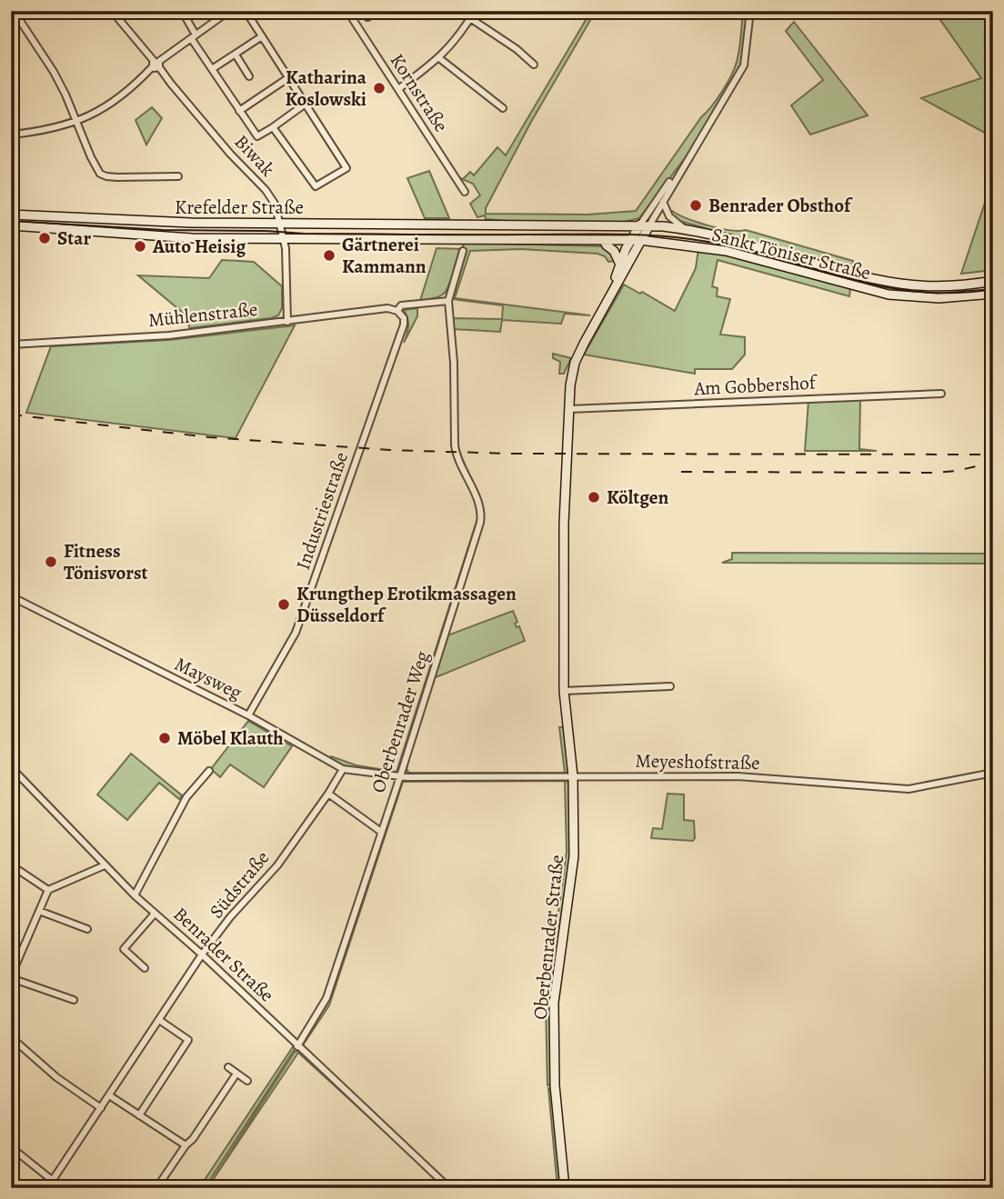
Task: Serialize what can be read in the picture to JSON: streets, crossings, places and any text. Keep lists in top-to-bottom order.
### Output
{
  "streets": {
    "main road": ["Krefelder Straße", "Sankt Töniser Straße", "Oberbenrader Straße"],
    "street": [
      "Kornstraße",
      "Biwak",
      "Mühlenstraße",
      "Am Gobbershof",
      "Industriestraße",
      "Maysweg",
      "Oberbenrader Weg",
      "Meyeshofstraße",
      "Südstraße",
      "Benrader Straße"
    ]
  },
  "crossings": [
    ["Biwak", "Krefelder Straße"],
    ["Biwak", "Mühlenstraße"],
    ["Krefelder Straße", "Sankt Töniser Straße"],
    ["Sankt Töniser Straße", "Oberbenrader Straße"],
    ["Mühlenstraße", "Industriestraße"],
    ["Mühlenstraße", "Oberbenrader Weg"],
    ["Am Gobbershof", "Oberbenrader Straße"],
    ["Industriestraße", "Maysweg"],
    ["Maysweg", "Oberbenrader Weg"],
    ["Maysweg", "Meyeshofstraße"],
    ["Maysweg", "Südstraße"],
    ["Oberbenrader Weg", "Meyeshofstraße"],
    ["Oberbenrader Weg", "Benrader Straße"],
    ["Meyeshofstraße", "Oberbenrader Straße"],
    ["Südstraße", "Benrader Straße"]
  ],
  "places": [
    "Katharina Koslowski",
    "Benrader Obsthof",
    "Star",
    "Auto Heisig",
    "Gärtnerei Kammann",
    "Költgen",
    "Fitness Tönisvorst",
    "Krungthep Erotikmassagen Düsseldorf",
    "Möbel Klauth"
  ]
}
